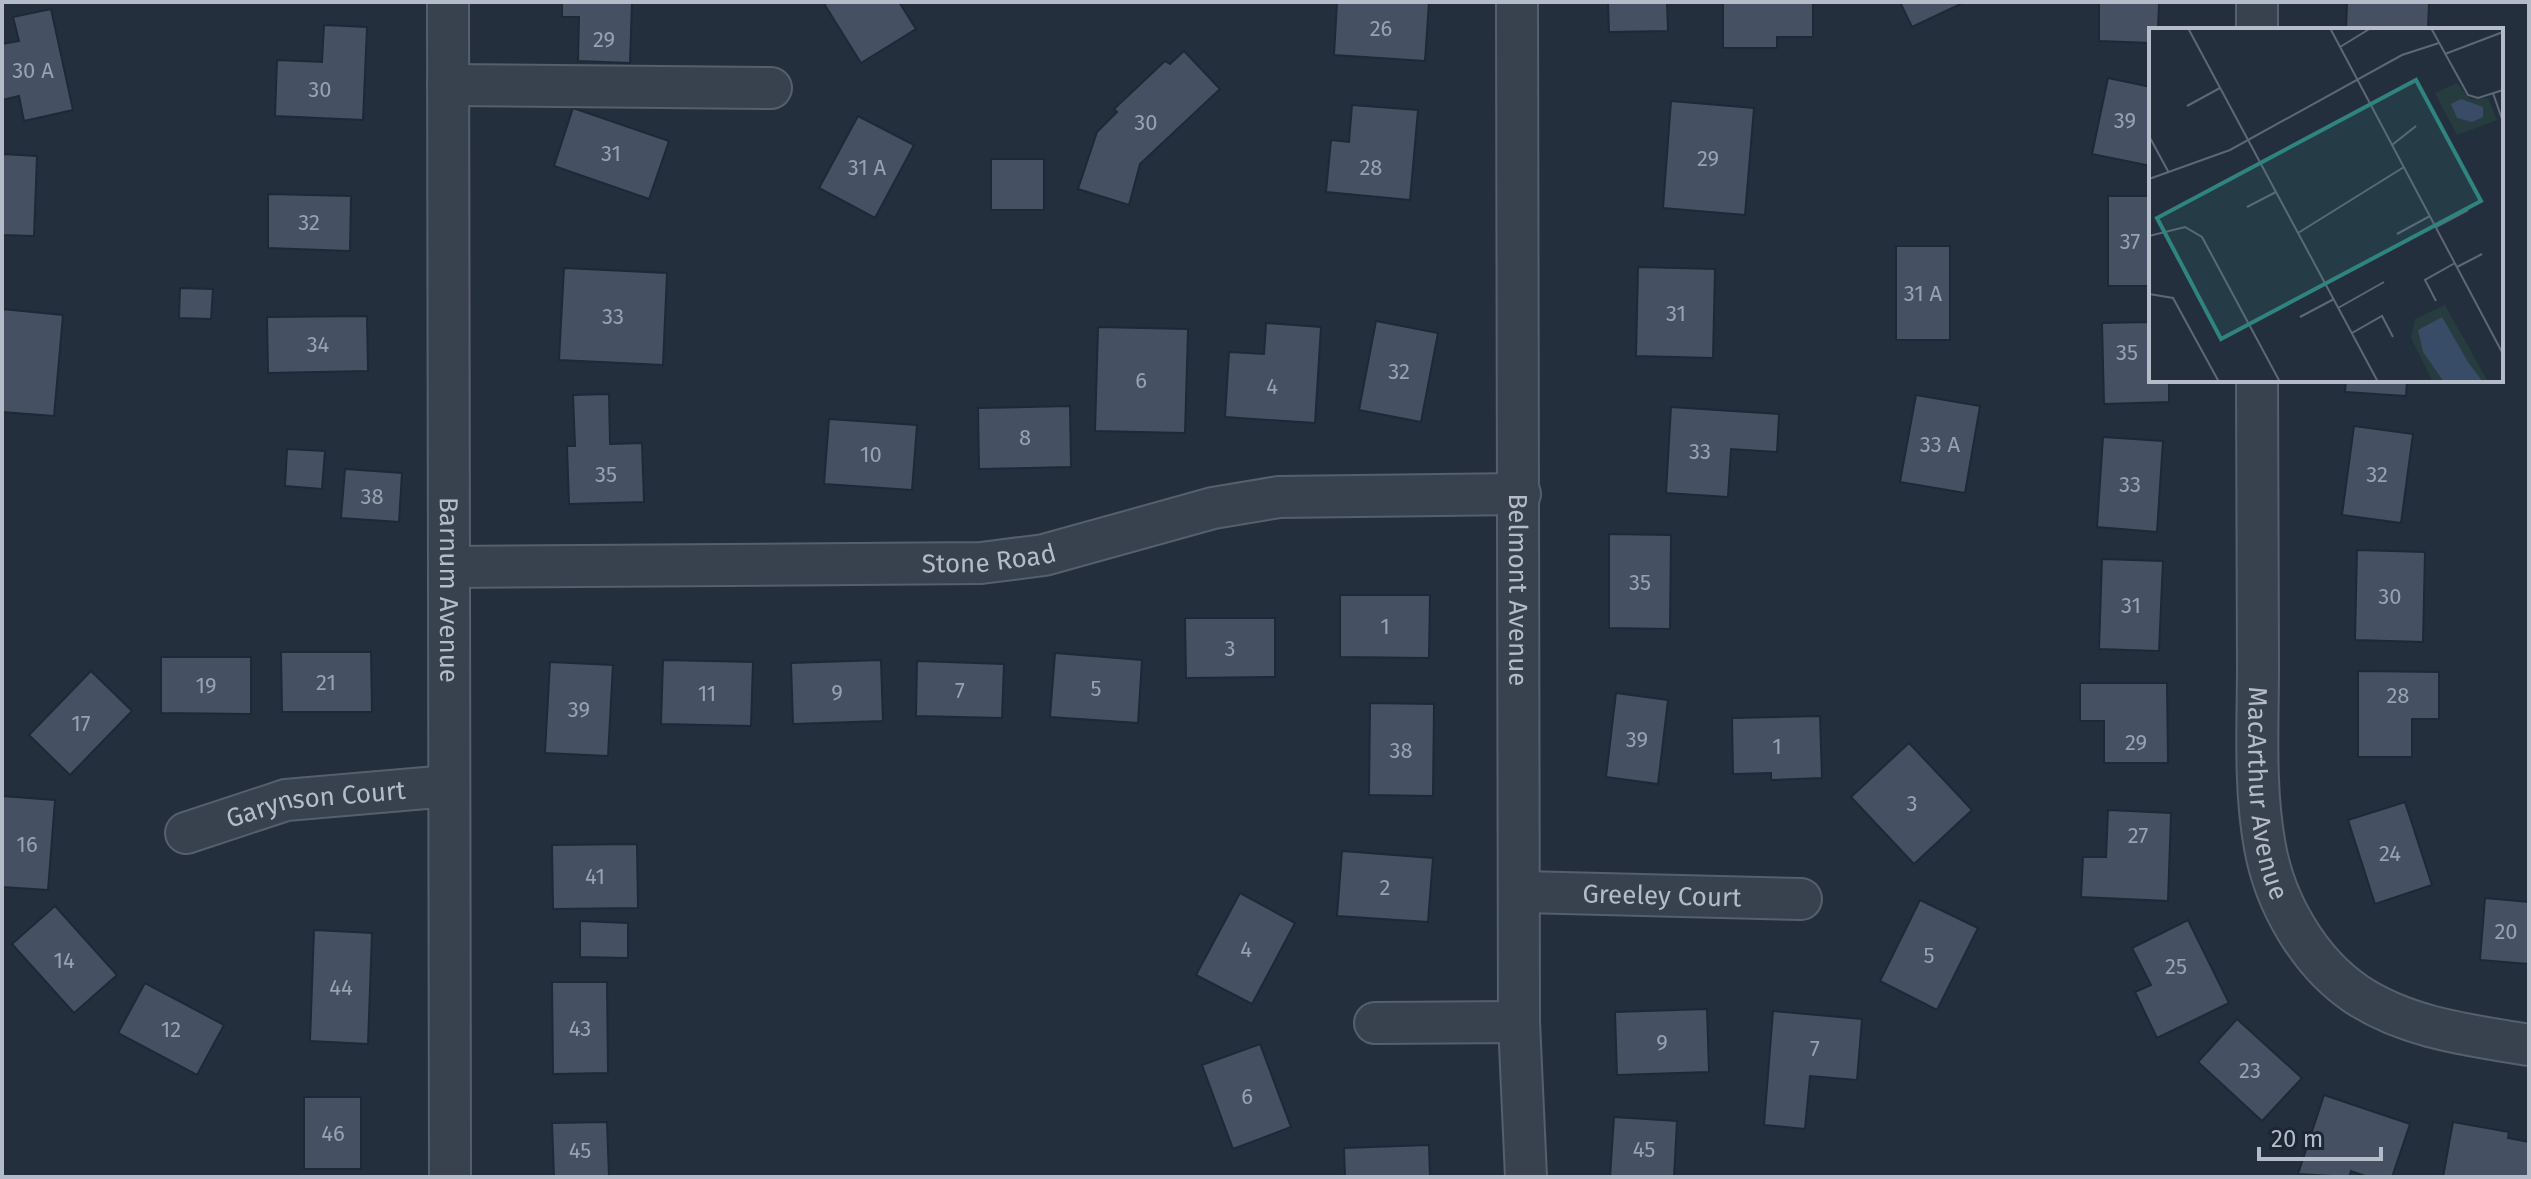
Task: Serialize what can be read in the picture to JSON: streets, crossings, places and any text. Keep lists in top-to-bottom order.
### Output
{
  "streets": {
    "street": [
      "Stone Road",
      "Barnum Avenue",
      "Belmont Avenue",
      "MacArthur Avenue",
      "Garynson Court",
      "Greeley Court"
    ]
  },
  "crossings": [
    ["Stone Road", "Barnum Avenue"],
    ["Stone Road", "Belmont Avenue"],
    ["Barnum Avenue", "Garynson Court"],
    ["Belmont Avenue", "Greeley Court"]
  ],
  "house_numbers": [
    "26",
    "29",
    "30 A",
    "30",
    "39",
    "30",
    "31",
    "29",
    "31 A",
    "28",
    "32",
    "37",
    "31 A",
    "31",
    "33",
    "34",
    "35",
    "32",
    "6",
    "4",
    "8",
    "33 A",
    "33",
    "10",
    "35",
    "32",
    "33",
    "38",
    "35",
    "30",
    "31",
    "1",
    "3",
    "21",
    "19",
    "5",
    "7",
    "9",
    "11",
    "28",
    "39",
    "17",
    "39",
    "29",
    "1",
    "38",
    "3",
    "27",
    "16",
    "24",
    "41",
    "2",
    "20",
    "4",
    "5",
    "14",
    "25",
    "44",
    "43",
    "12",
    "9",
    "7",
    "23",
    "6",
    "46",
    "45",
    "45"
  ],
  "scale_bar": "20 m"
}
